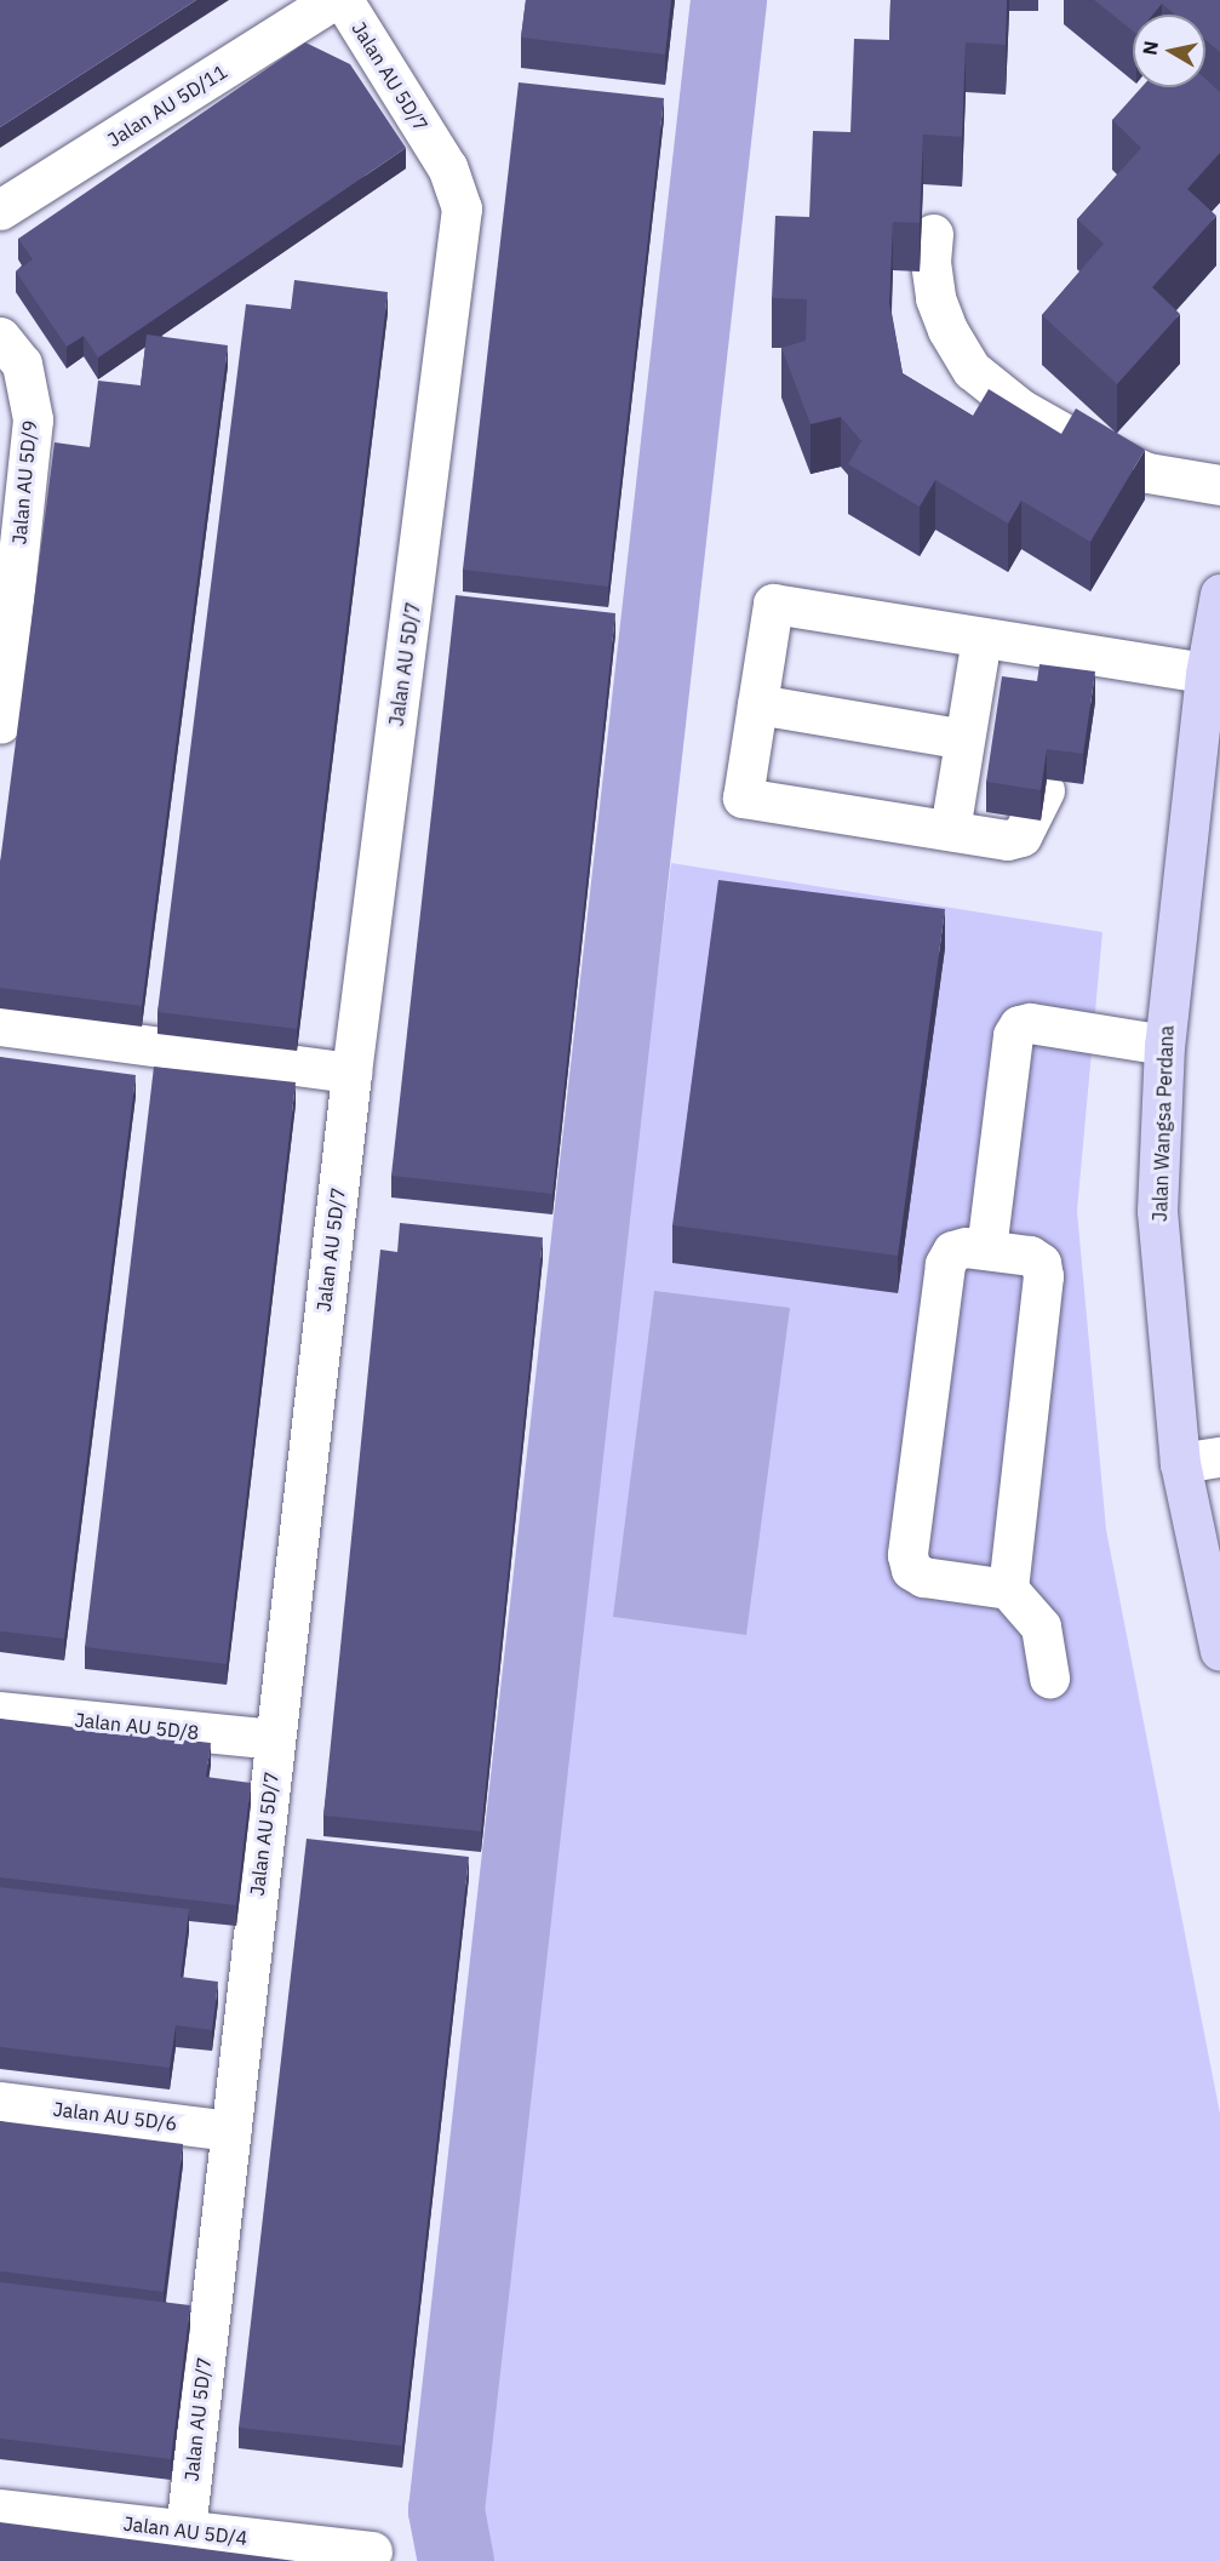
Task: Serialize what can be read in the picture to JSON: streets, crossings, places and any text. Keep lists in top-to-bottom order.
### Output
{
  "streets": {
    "main road": ["Jalan Wangsa Perdana"],
    "street": [
      "Jalan AU 5D/7",
      "Jalan AU 5D/11",
      "Jalan AU 5D/9",
      "Jalan AU 5D/8",
      "Jalan AU 5D/6",
      "Jalan AU 5D/4"
    ]
  },
  "crossings": [
    ["Jalan AU 5D/7", "Jalan AU 5D/8"],
    ["Jalan AU 5D/7", "Jalan AU 5D/6"],
    ["Jalan AU 5D/7", "Jalan AU 5D/4"]
  ],
  "north": "left"
}
